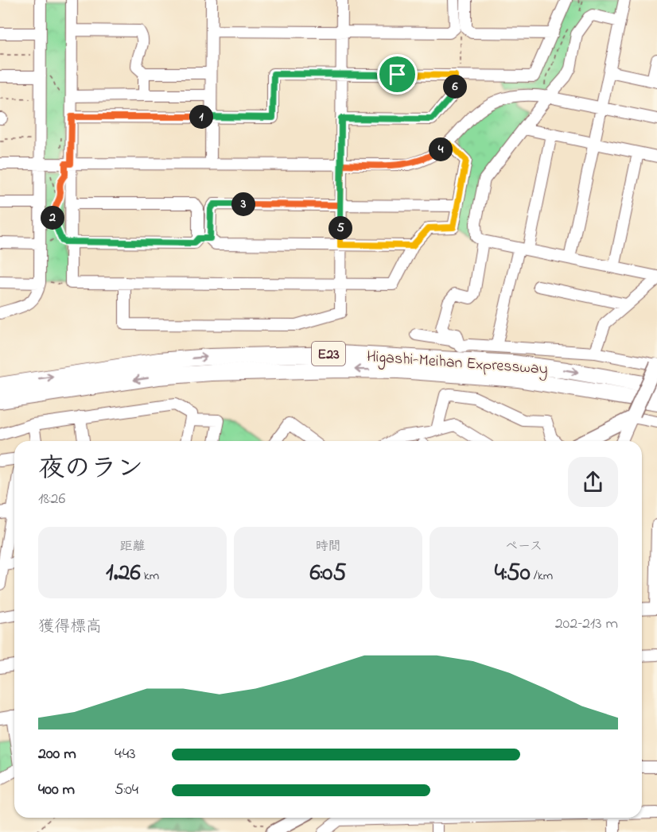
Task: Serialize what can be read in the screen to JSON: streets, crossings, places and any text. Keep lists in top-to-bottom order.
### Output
{
  "streets": {
    "highway": ["E23", "Higashi-Meihan Expressway"]
  },
  "page": {
    "pins": [
      "6",
      "1",
      "4",
      "3",
      "2",
      "5"
    ],
    "heading": ["夜のラン", "18:26"],
    "stats": [
      ["距離", "1.26 km"],
      ["時間", "6:05"],
      ["ペース", "4:50 /km"]
    ],
    "chart": ["獲得標高", "202–213 m"],
    "list": [
      {
        "name": "200 m",
        "note": "4:43"
      },
      {
        "name": "400 m",
        "note": "5:04"
      }
    ]
  }
}
